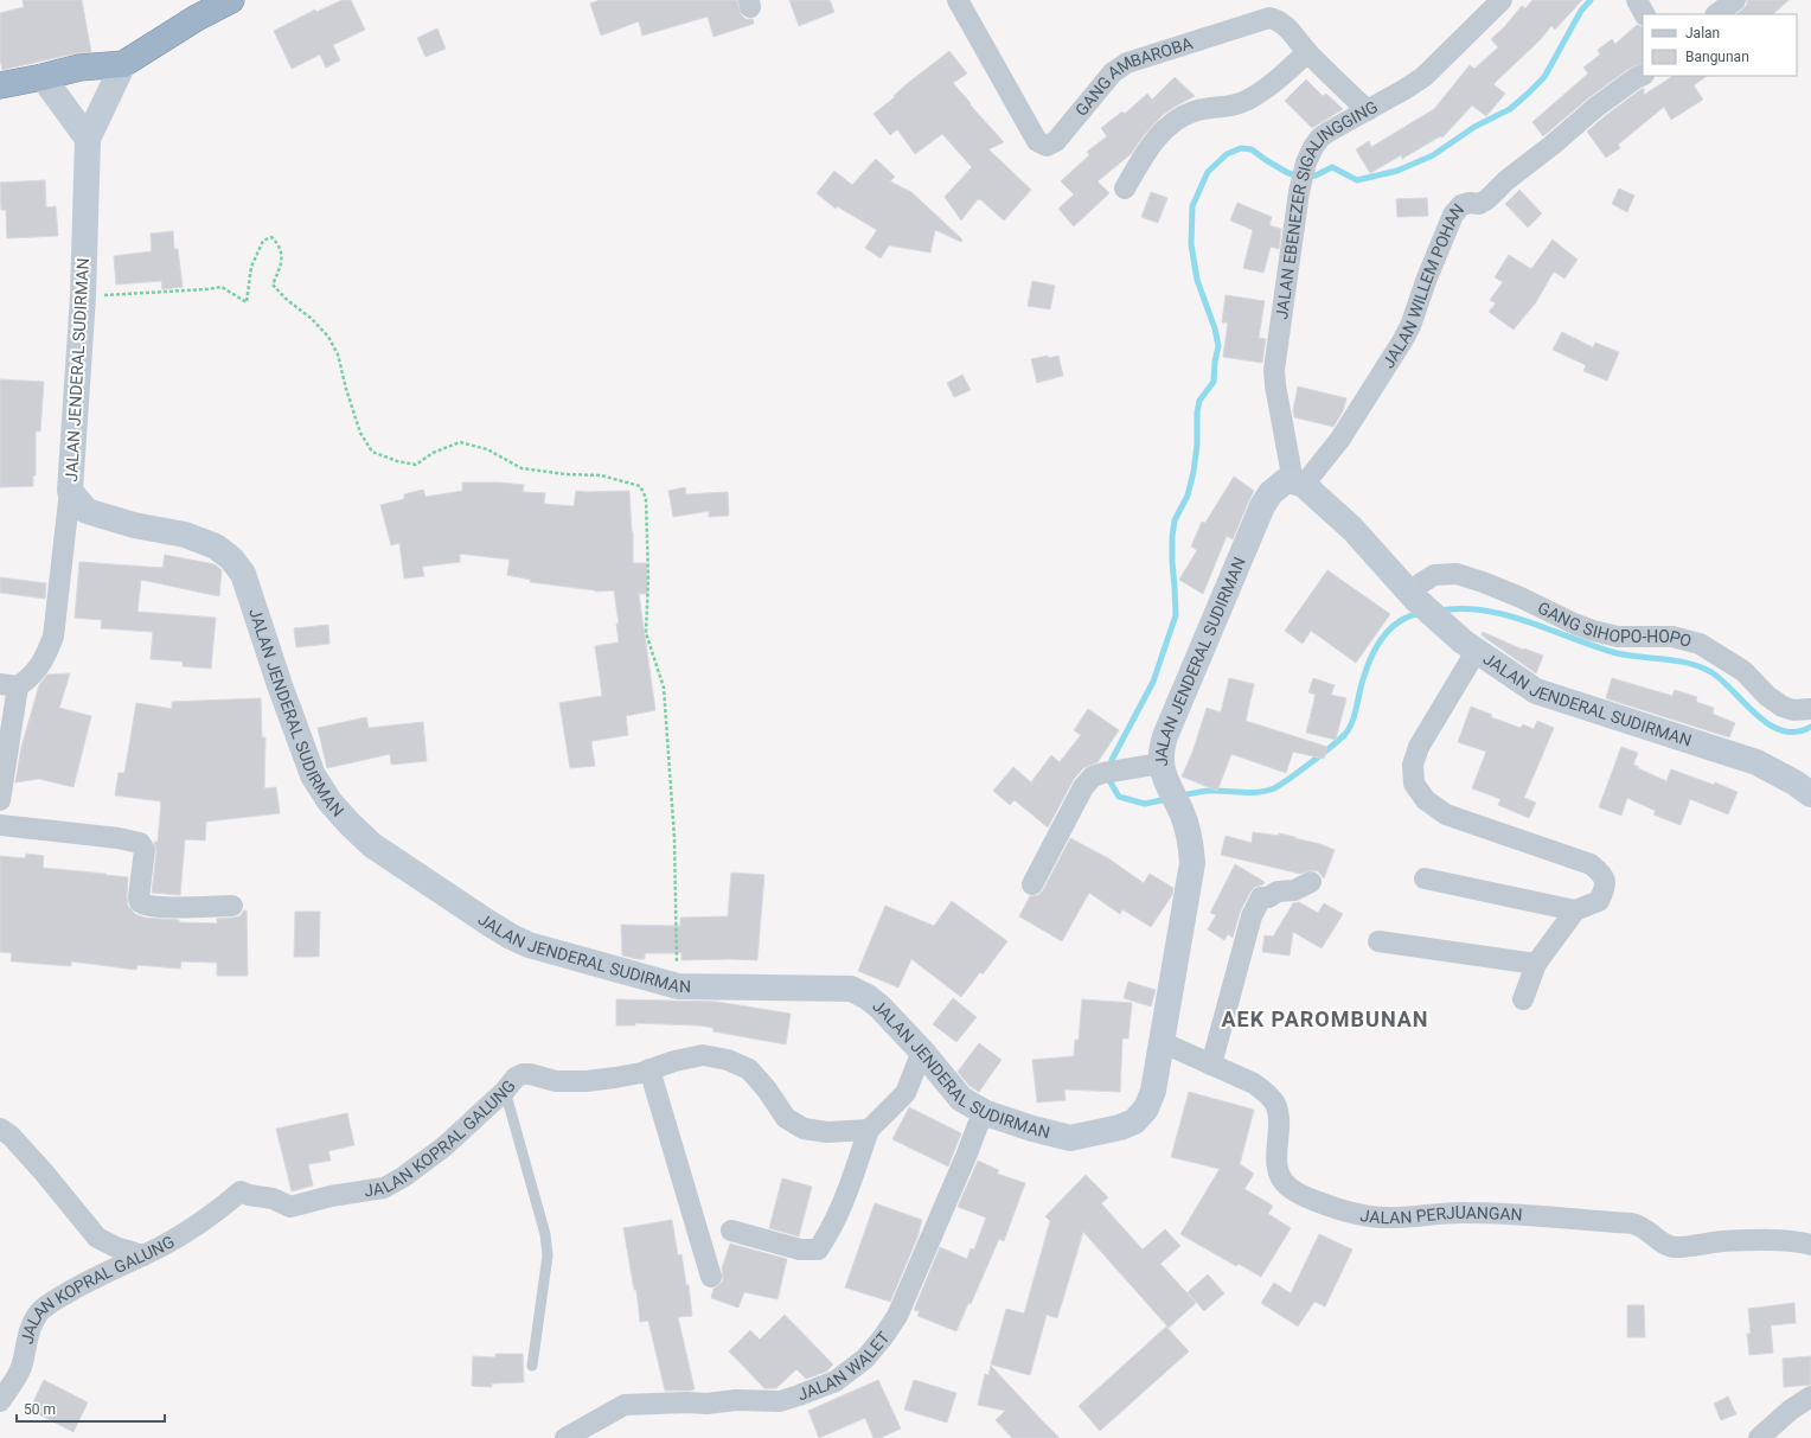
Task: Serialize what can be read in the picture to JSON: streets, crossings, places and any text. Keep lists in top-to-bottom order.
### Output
{
  "streets": {
    "main road": ["JALAN JENDERAL SUDIRMAN"],
    "street": [
      "GANG AMBAROBA",
      "JALAN EBENEZER SIGALINGGING",
      "JALAN WILLEM POHAN",
      "GANG SIHOPO-HOPO",
      "JALAN KOPRAL GALUNG",
      "JALAN PERJUANGAN",
      "JALAN WALET"
    ]
  },
  "crossings": [
    ["GANG AMBAROBA", "JALAN EBENEZER SIGALINGGING"],
    ["JALAN EBENEZER SIGALINGGING", "JALAN WILLEM POHAN"],
    ["JALAN EBENEZER SIGALINGGING", "JALAN JENDERAL SUDIRMAN"],
    ["JALAN WILLEM POHAN", "JALAN JENDERAL SUDIRMAN"],
    ["JALAN JENDERAL SUDIRMAN", "GANG SIHOPO-HOPO"],
    ["JALAN JENDERAL SUDIRMAN", "JALAN PERJUANGAN"],
    ["JALAN JENDERAL SUDIRMAN", "JALAN WALET"]
  ],
  "districts": ["AEK PAROMBUNAN"],
  "legend": ["Jalan", "Bangunan"],
  "scale_bar": "50 m"
}
